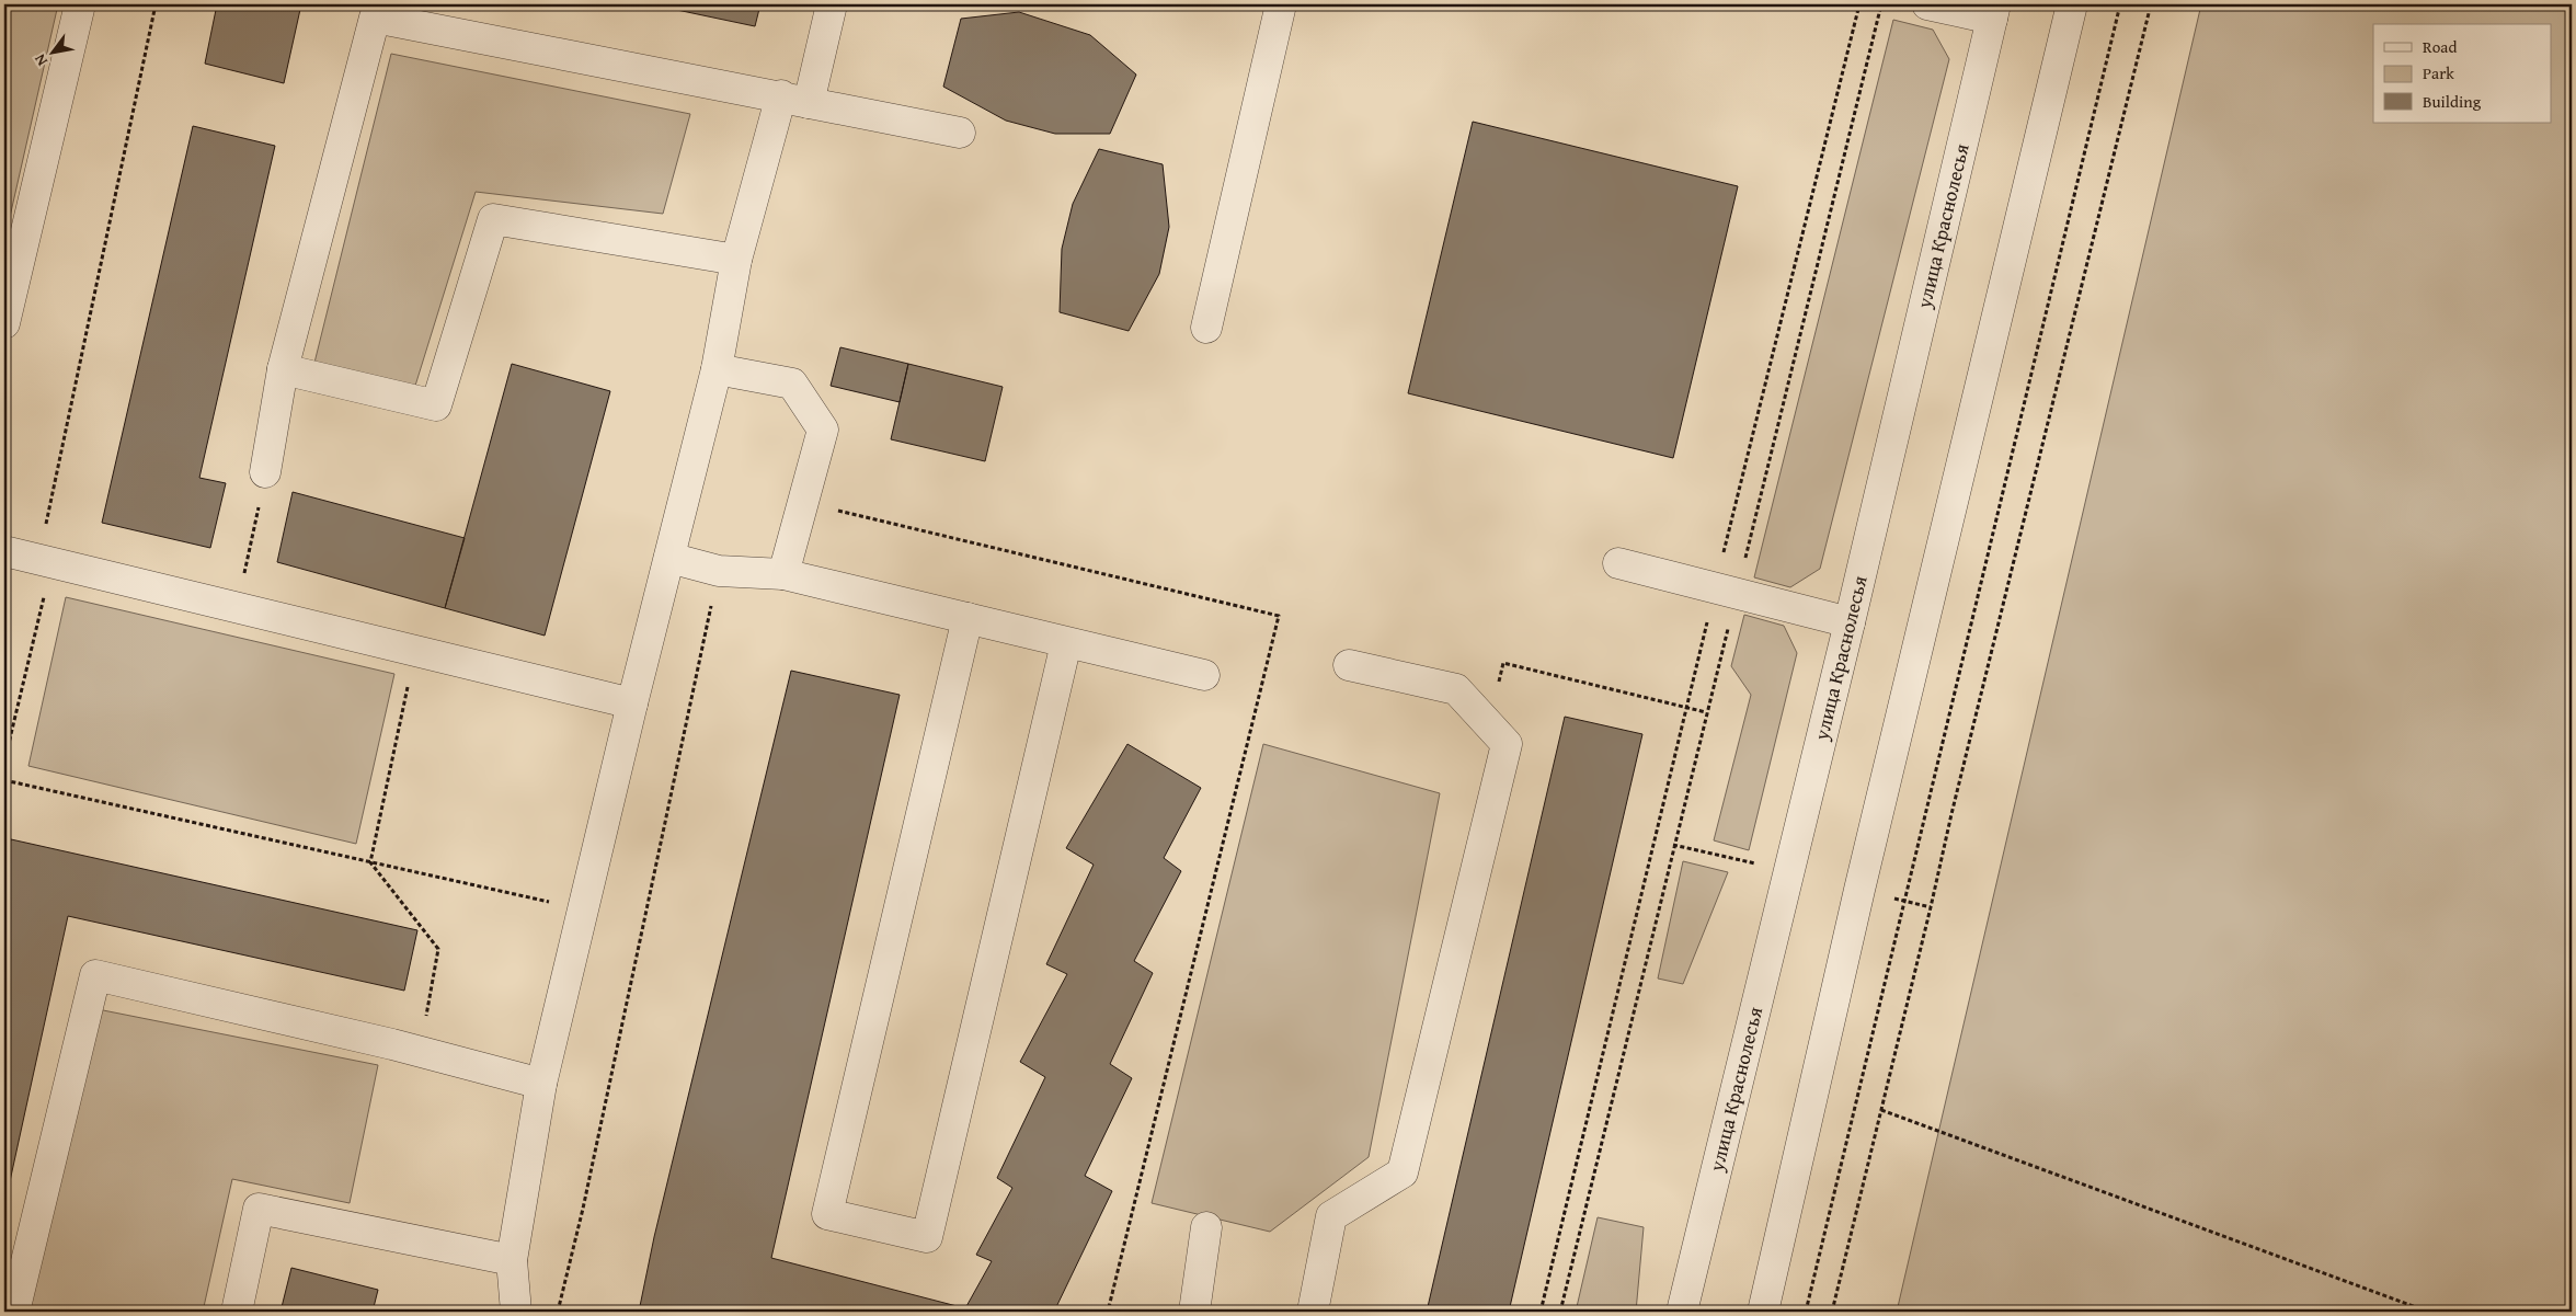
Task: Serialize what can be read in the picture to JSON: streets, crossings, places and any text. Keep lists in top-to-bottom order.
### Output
{
  "streets": {
    "street": ["улица Краснолесья"]
  },
  "legend": ["Road", "Park", "Building"],
  "north": "bottom left"
}
